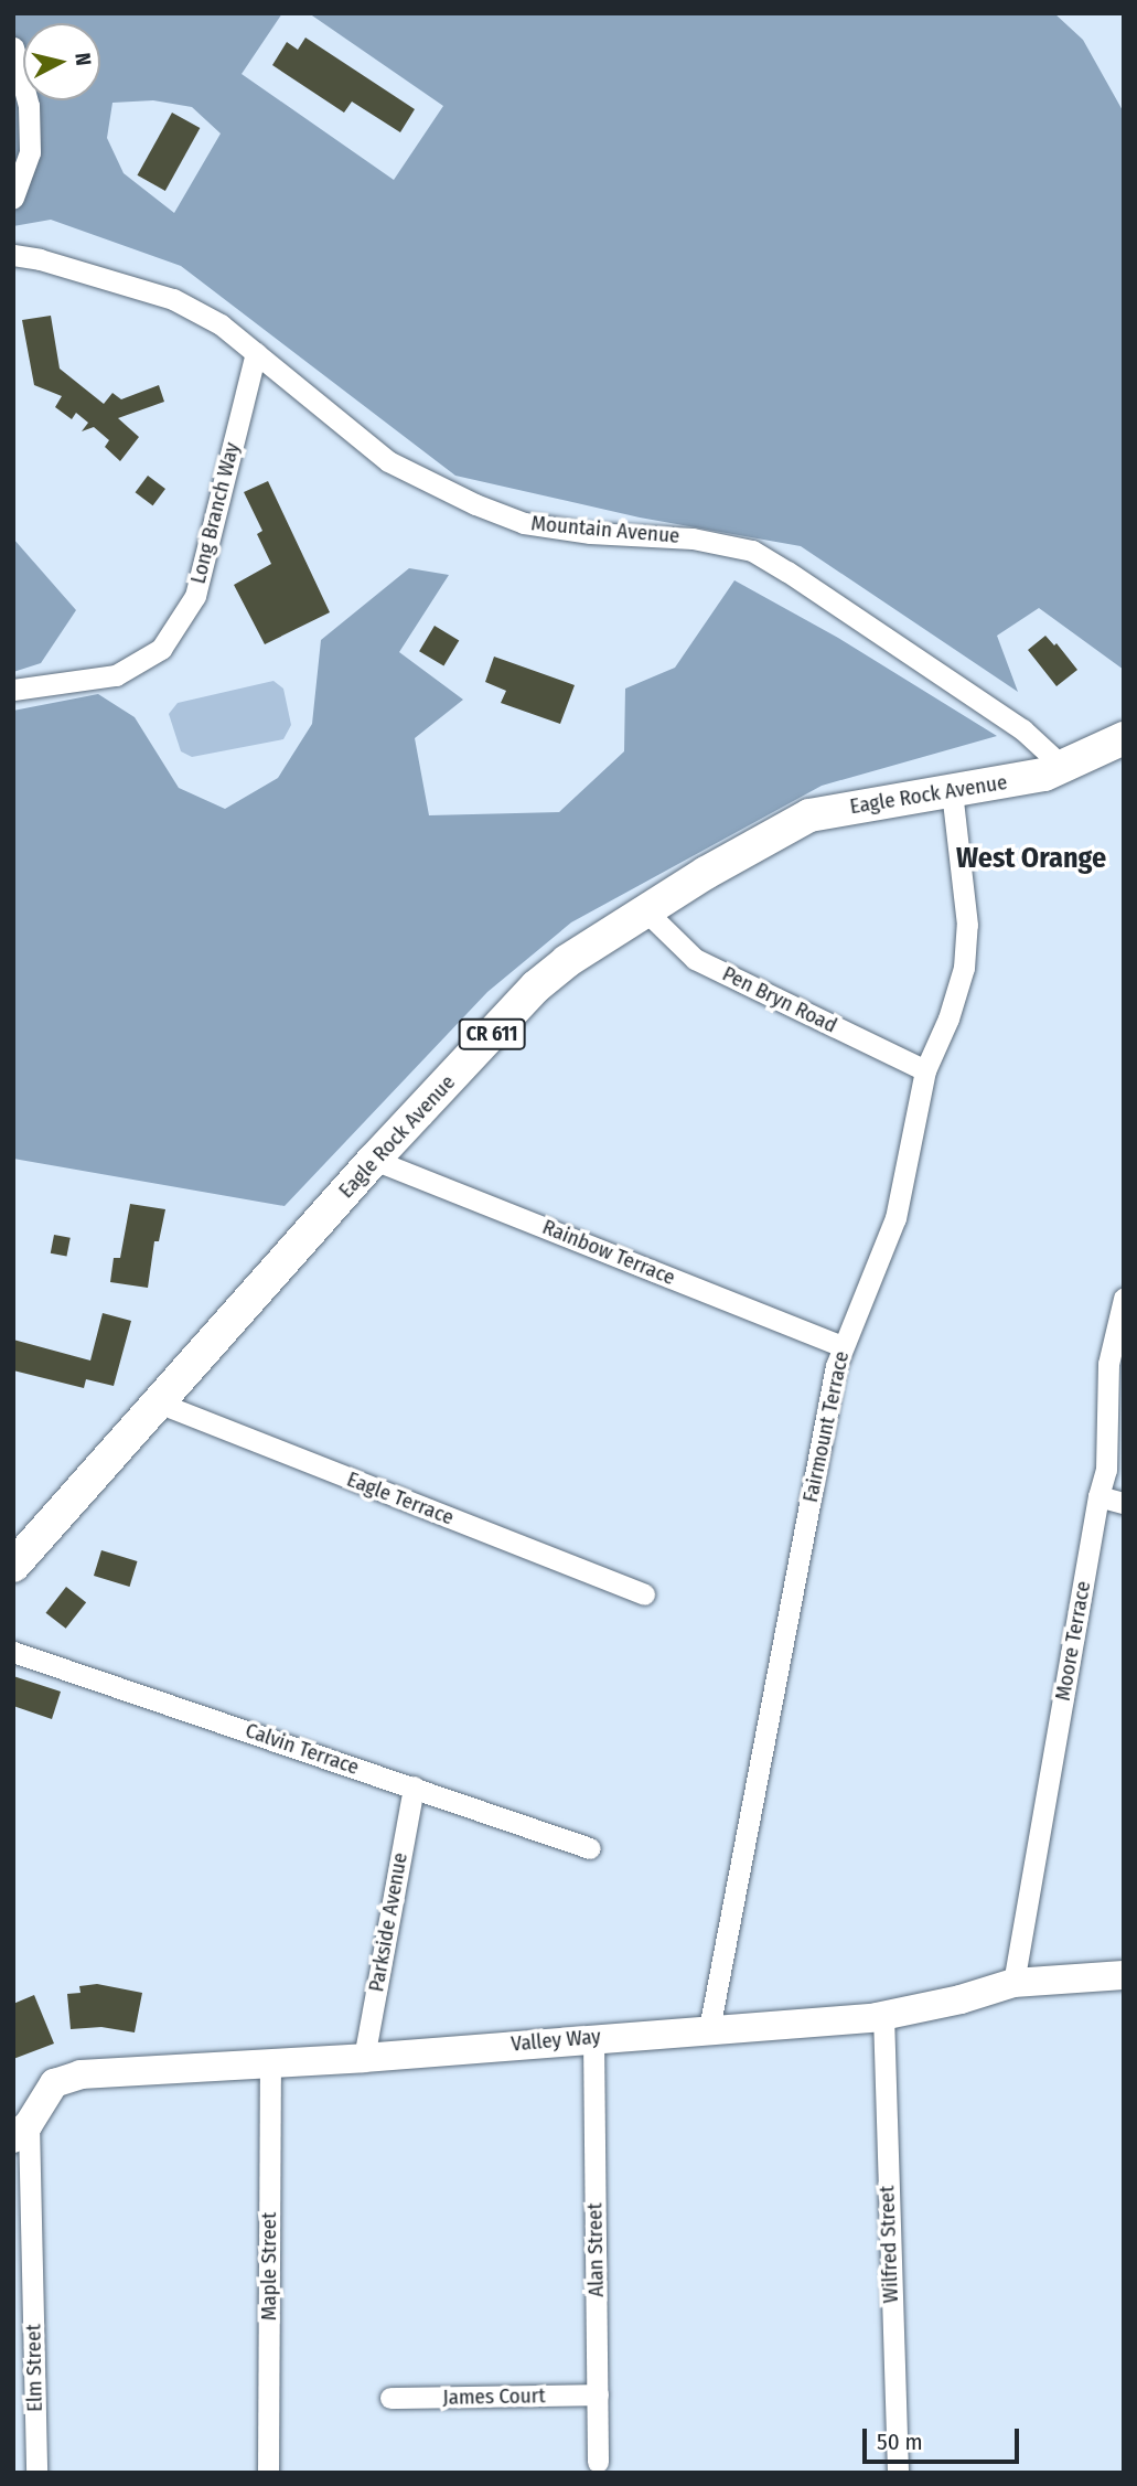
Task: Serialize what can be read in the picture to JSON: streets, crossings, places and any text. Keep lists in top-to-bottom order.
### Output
{
  "streets": {
    "main road": ["Eagle Rock Avenue", "CR 611"],
    "street": [
      "Long Branch Way",
      "Mountain Avenue",
      "Pen Bryn Road",
      "Rainbow Terrace",
      "Fairmount Terrace",
      "Eagle Terrace",
      "Moore Terrace",
      "Calvin Terrace",
      "Parkside Avenue",
      "Valley Way",
      "Wilfred Street",
      "Alan Street",
      "Maple Street",
      "Elm Street",
      "James Court"
    ]
  },
  "crossings": [
    ["Long Branch Way", "Mountain Avenue"],
    ["Mountain Avenue", "Eagle Rock Avenue"],
    ["Eagle Rock Avenue", "Pen Bryn Road"],
    ["Eagle Rock Avenue", "Rainbow Terrace"],
    ["Eagle Rock Avenue", "Fairmount Terrace"],
    ["Eagle Rock Avenue", "Eagle Terrace"],
    ["Pen Bryn Road", "Fairmount Terrace"],
    ["Rainbow Terrace", "Fairmount Terrace"],
    ["Fairmount Terrace", "Valley Way"],
    ["Moore Terrace", "Valley Way"],
    ["Calvin Terrace", "Parkside Avenue"],
    ["Parkside Avenue", "Valley Way"],
    ["Valley Way", "Wilfred Street"],
    ["Valley Way", "Alan Street"],
    ["Valley Way", "Maple Street"],
    ["Valley Way", "Elm Street"],
    ["Alan Street", "James Court"]
  ],
  "districts": ["West Orange"],
  "scale_bar": "50 m",
  "north": "right"
}
